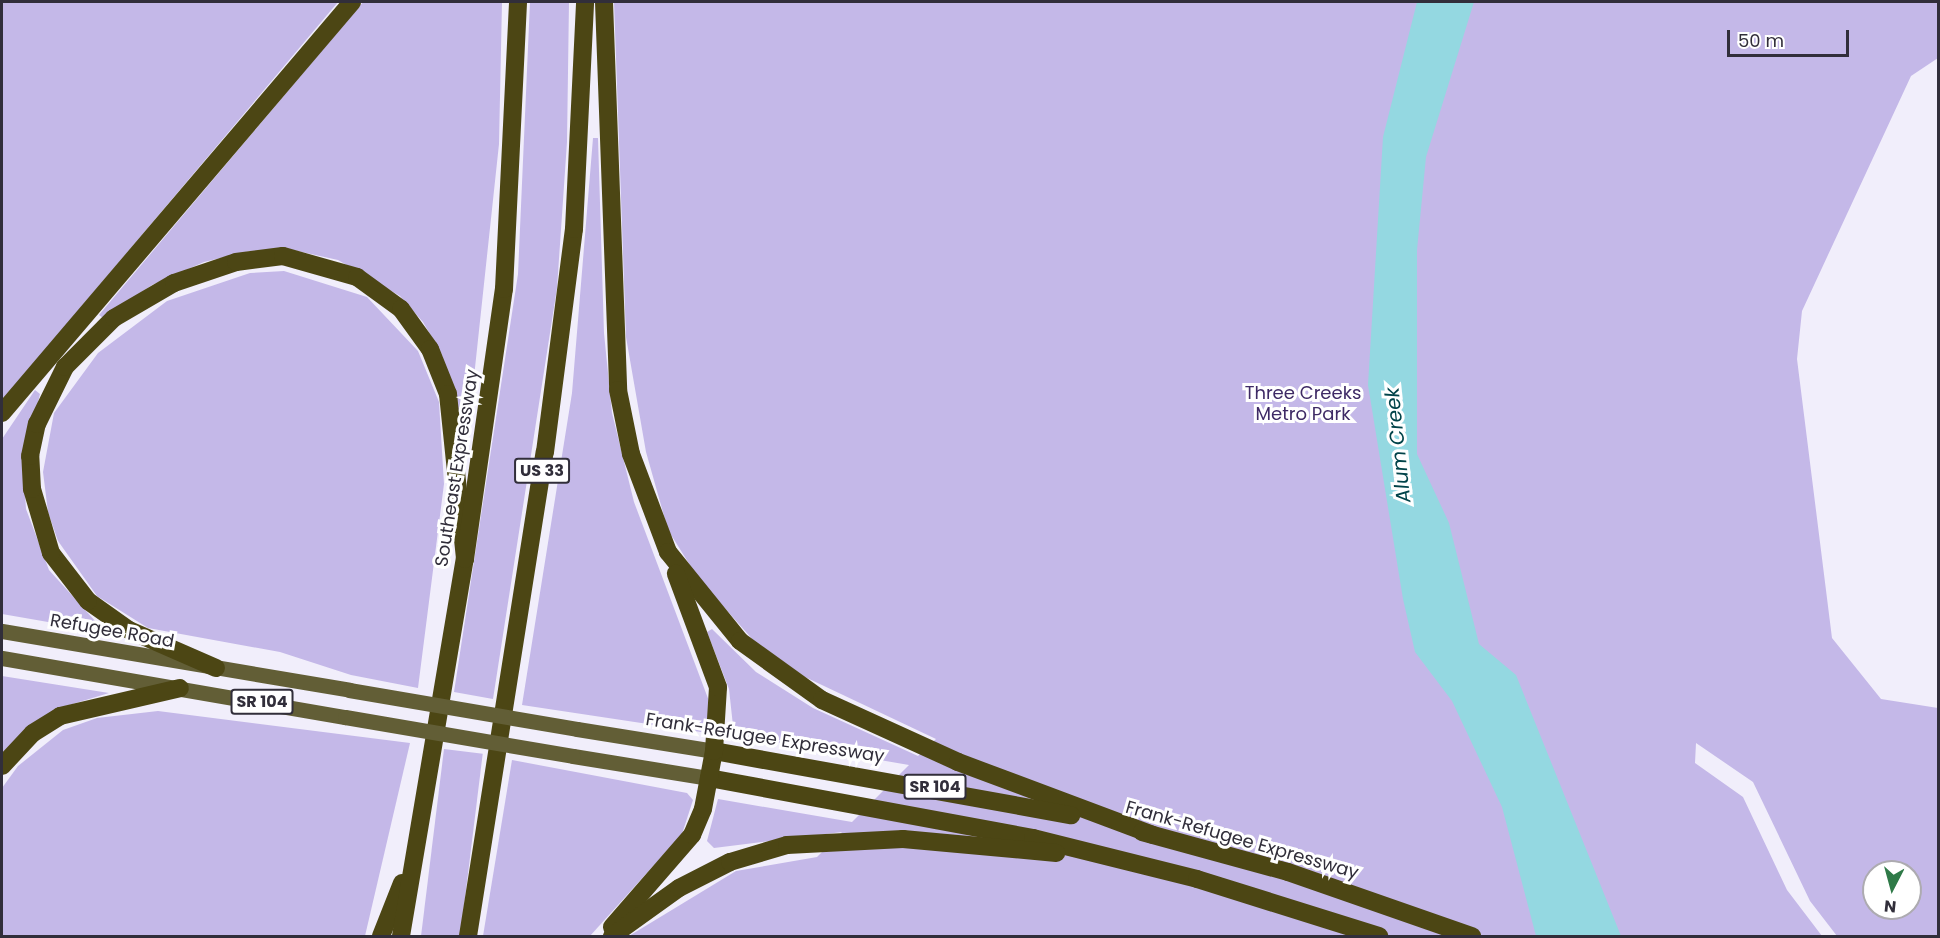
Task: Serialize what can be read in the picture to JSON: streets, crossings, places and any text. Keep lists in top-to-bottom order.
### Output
{
  "streets": {
    "highway": [
      "Southeast Expressway",
      "US 33",
      "SR 104",
      "Frank-Refugee Expressway"
    ],
    "main road": ["Refugee Road"]
  },
  "crossings": [
    ["Refugee Road", "Frank-Refugee Expressway"]
  ],
  "water": ["Alum Creek"],
  "parks": ["Three Creeks Metro Park"],
  "scale_bar": "50 m",
  "north": "bottom"
}
